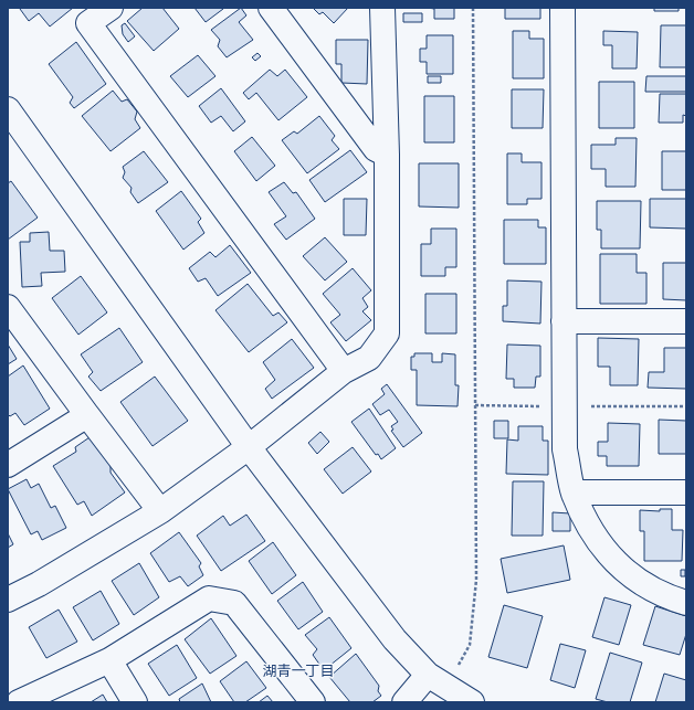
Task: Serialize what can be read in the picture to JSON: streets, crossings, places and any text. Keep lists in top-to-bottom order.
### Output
{
  "districts": ["湖青一丁目"]
}
